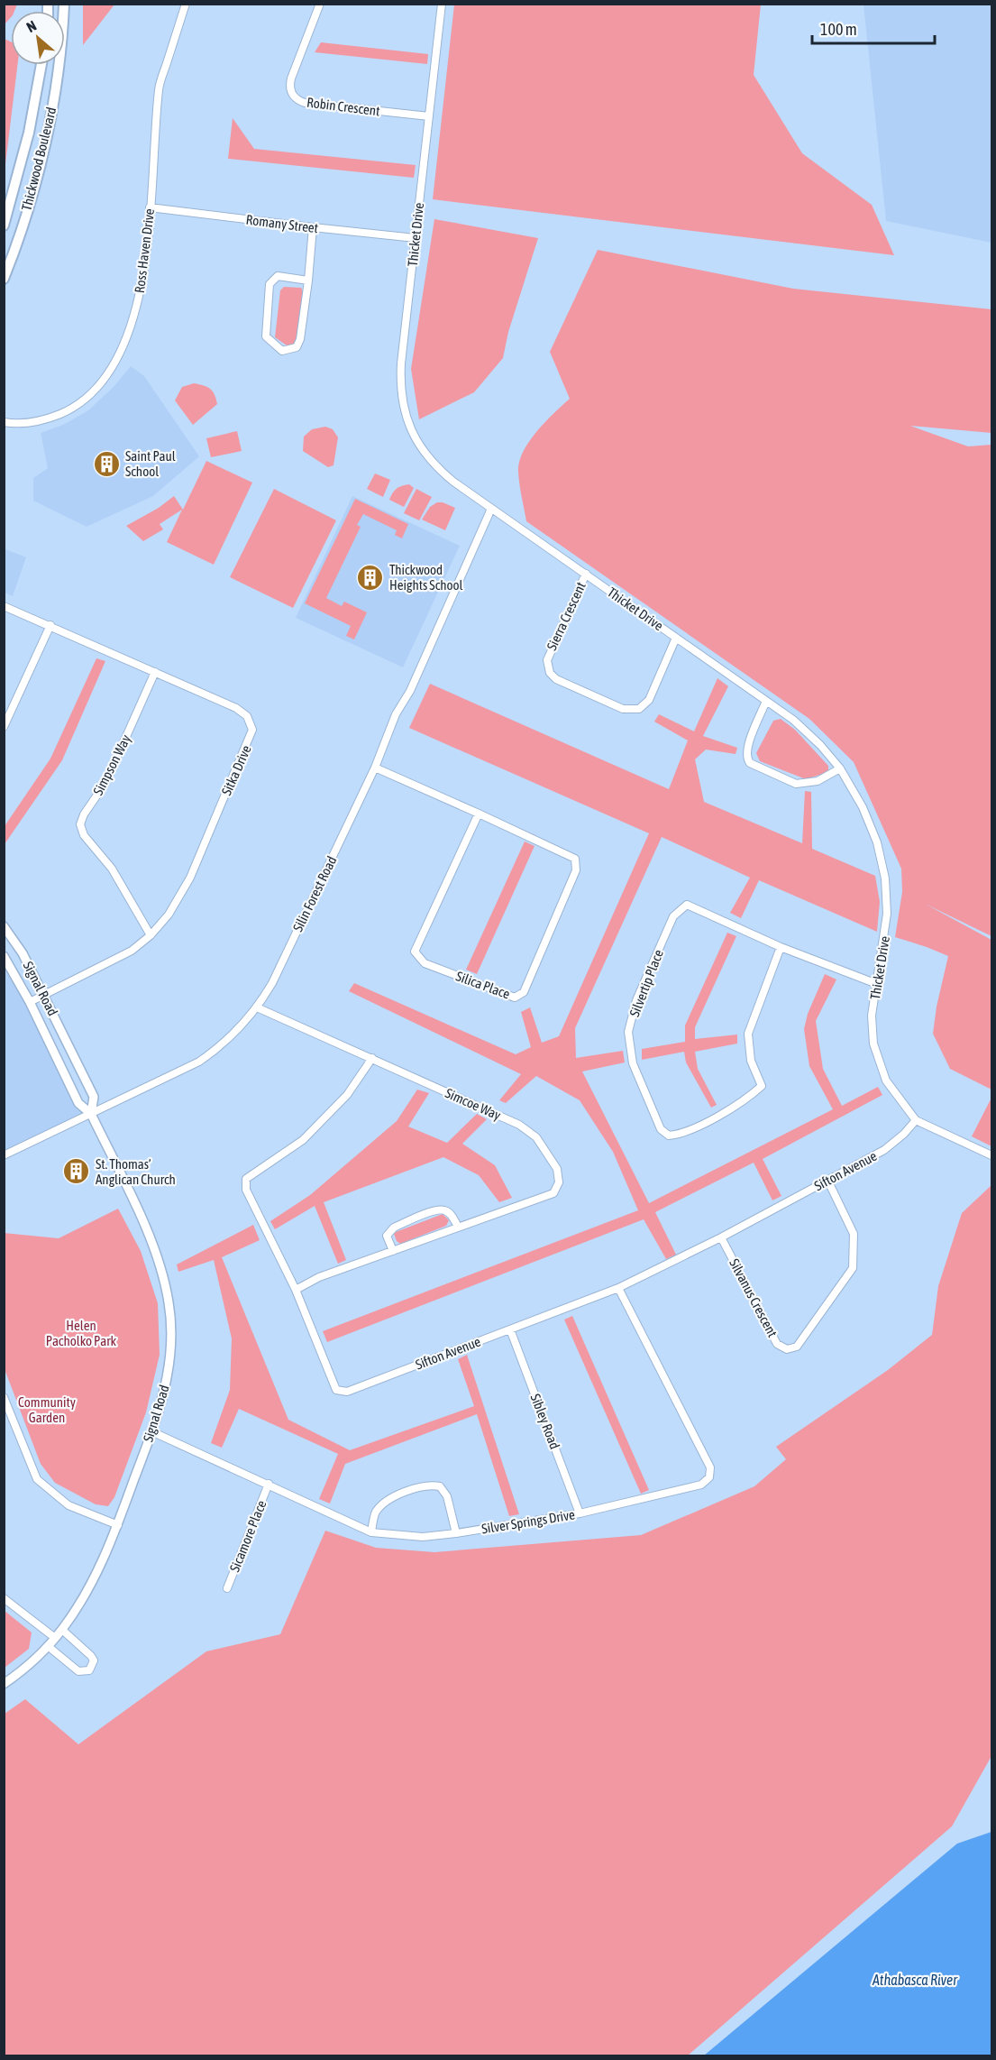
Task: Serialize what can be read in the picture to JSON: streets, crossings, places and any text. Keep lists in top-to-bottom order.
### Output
{
  "streets": {
    "main road": ["Thickwood Boulevard"],
    "street": [
      "Robin Crescent",
      "Romany Street",
      "Thicket Drive",
      "Ross Haven Drive",
      "Sierra Crescent",
      "Simpson Way",
      "Sitka Drive",
      "Silin Forest Road",
      "Silvertip Place",
      "Silica Place",
      "Signal Road",
      "Simcoe Way",
      "Sifton Avenue",
      "Silvanus Crescent",
      "Sibley Road",
      "Silver Springs Drive",
      "Sicamore Place"
    ]
  },
  "crossings": [
    ["Robin Crescent", "Thicket Drive"],
    ["Romany Street", "Thicket Drive"],
    ["Romany Street", "Ross Haven Drive"],
    ["Thicket Drive", "Sierra Crescent"],
    ["Thicket Drive", "Silin Forest Road"],
    ["Thicket Drive", "Silvertip Place"],
    ["Thicket Drive", "Sifton Avenue"],
    ["Simpson Way", "Sitka Drive"],
    ["Sitka Drive", "Signal Road"],
    ["Silin Forest Road", "Silica Place"],
    ["Silin Forest Road", "Signal Road"],
    ["Silin Forest Road", "Simcoe Way"],
    ["Signal Road", "Silver Springs Drive"],
    ["Simcoe Way", "Sifton Avenue"],
    ["Sifton Avenue", "Silvanus Crescent"],
    ["Sifton Avenue", "Sibley Road"],
    ["Sifton Avenue", "Silver Springs Drive"],
    ["Sibley Road", "Silver Springs Drive"],
    ["Silver Springs Drive", "Sicamore Place"]
  ],
  "water": ["Athabasca River"],
  "parks": ["Helen Pacholko Park", "Community Garden"],
  "places": {
    "building": ["Saint Paul School", "Thickwood Heights School", "St. Thomas’ Anglican Church"]
  },
  "scale_bar": "100 m",
  "north": "top left"
}
